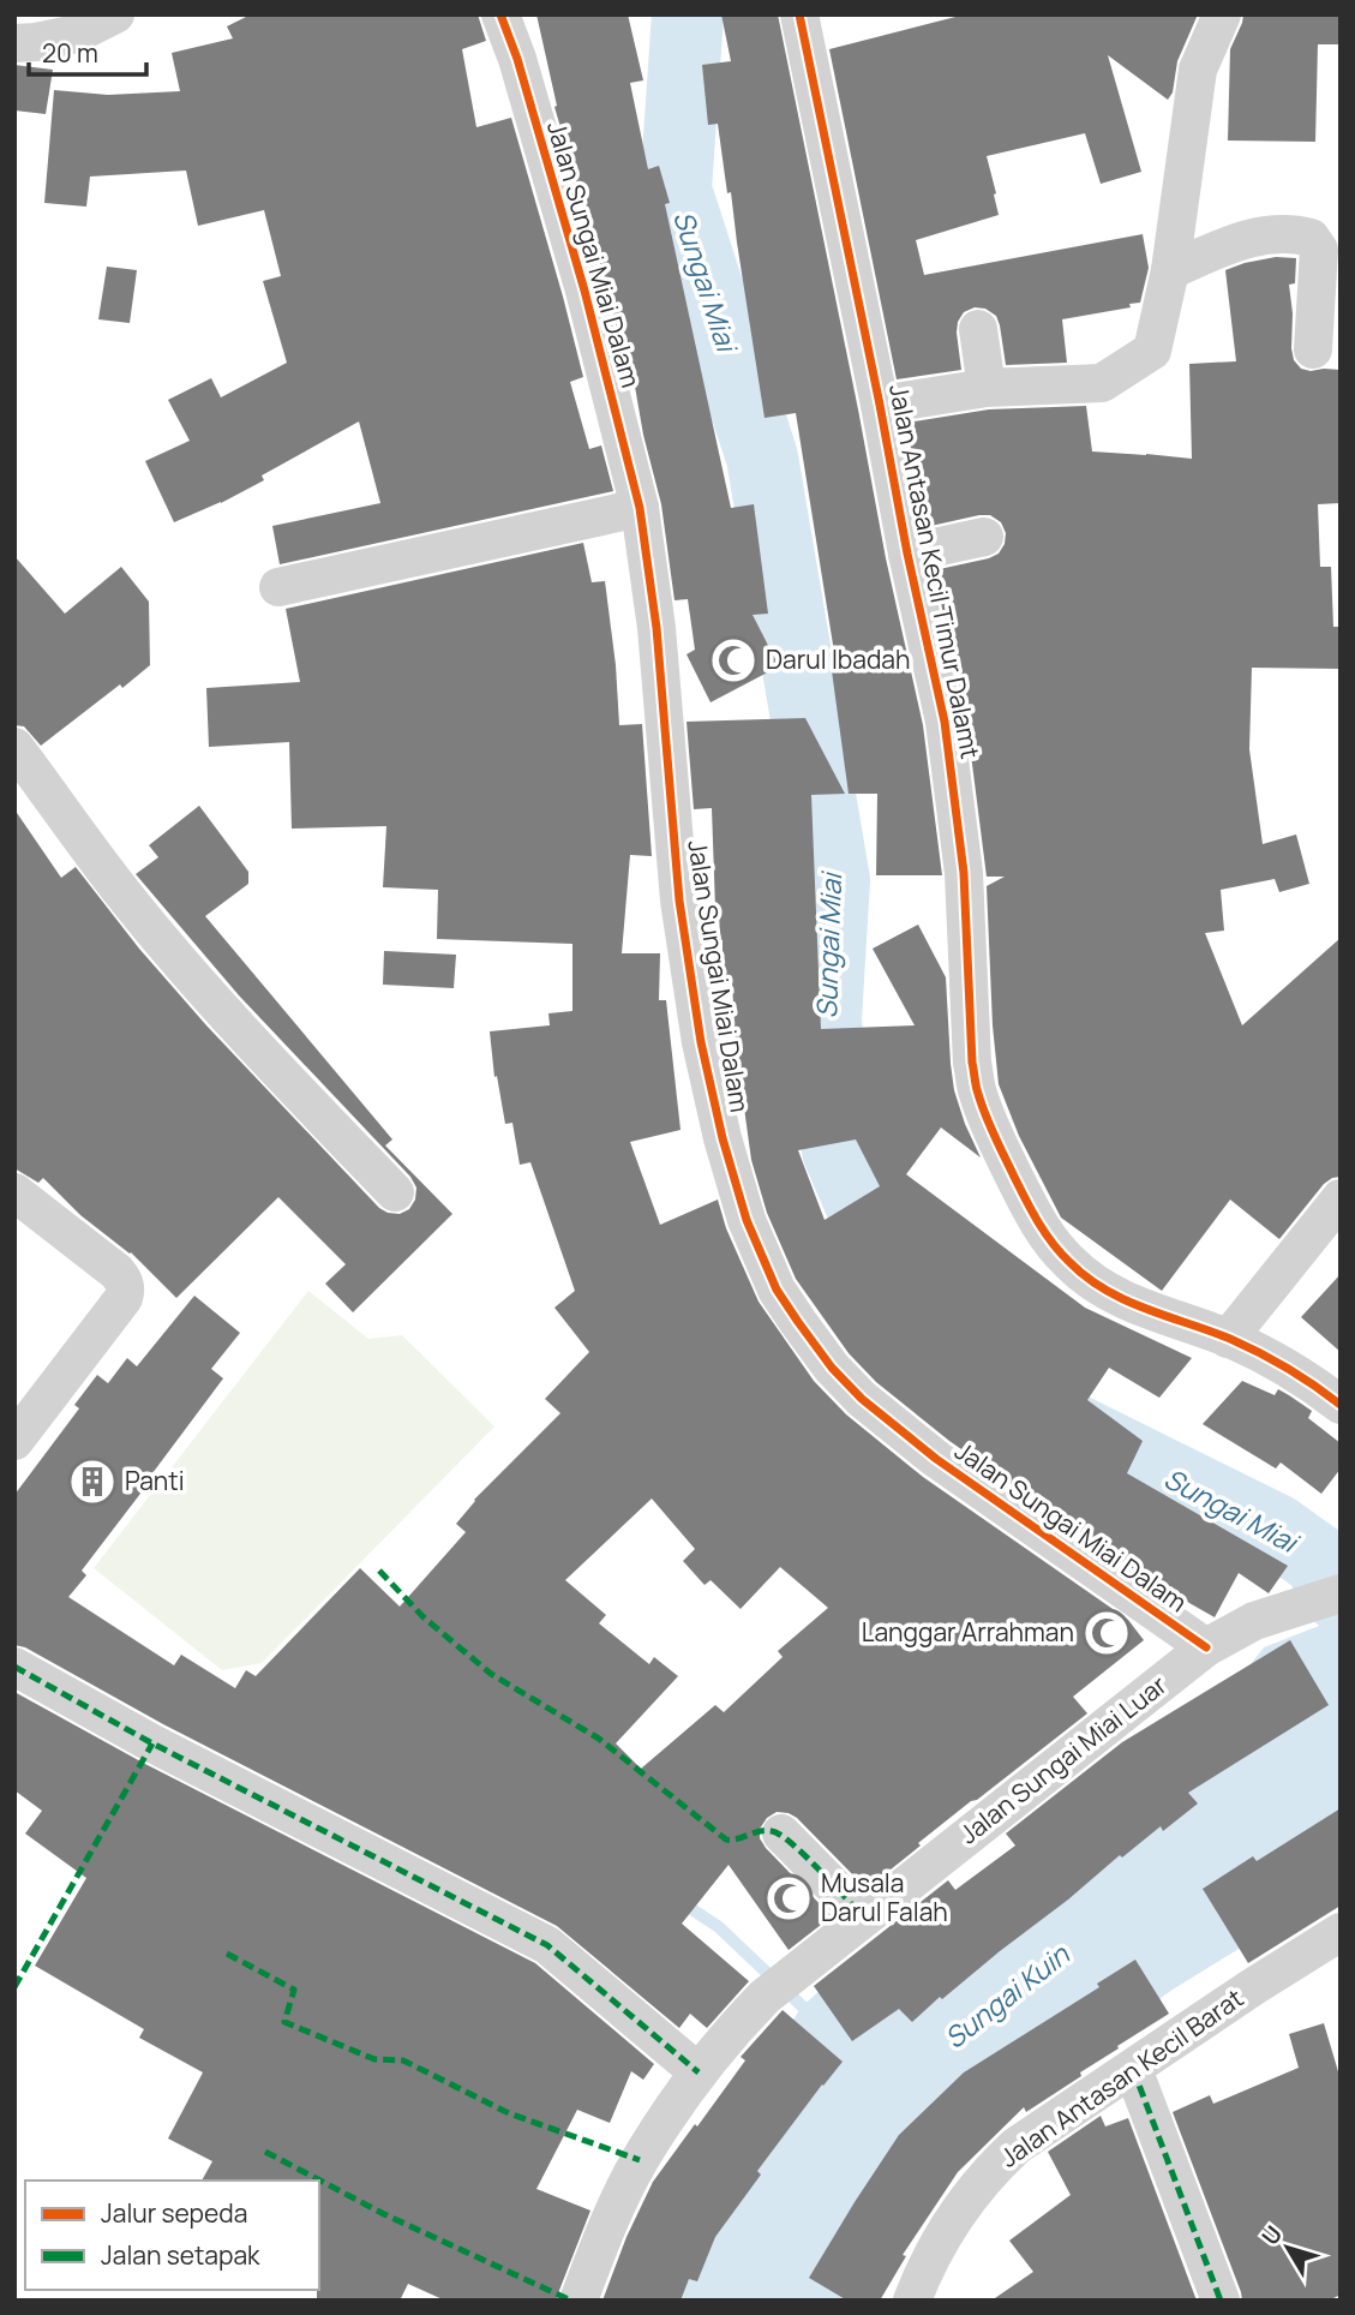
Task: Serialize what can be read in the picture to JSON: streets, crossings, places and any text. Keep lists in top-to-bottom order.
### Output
{
  "streets": {
    "street": [
      "Jalan Sungai Miai Dalam",
      "Jalan Antasan Kecil Timur Dalamt",
      "Jalan Sungai Miai Luar",
      "Jalan Antasan Kecil Barat"
    ]
  },
  "crossings": [
    ["Jalan Sungai Miai Dalam", "Jalan Sungai Miai Luar"]
  ],
  "water": ["Sungai Miai", "Sungai Kuin"],
  "places": {
    "mosque": ["Darul Ibadah", "Langgar Arrahman", "Musala Darul Falah"],
    "building": ["Panti"]
  },
  "legend": ["Jalur sepeda", "Jalan setapak"],
  "scale_bar": "20 m",
  "north": "top left"
}
